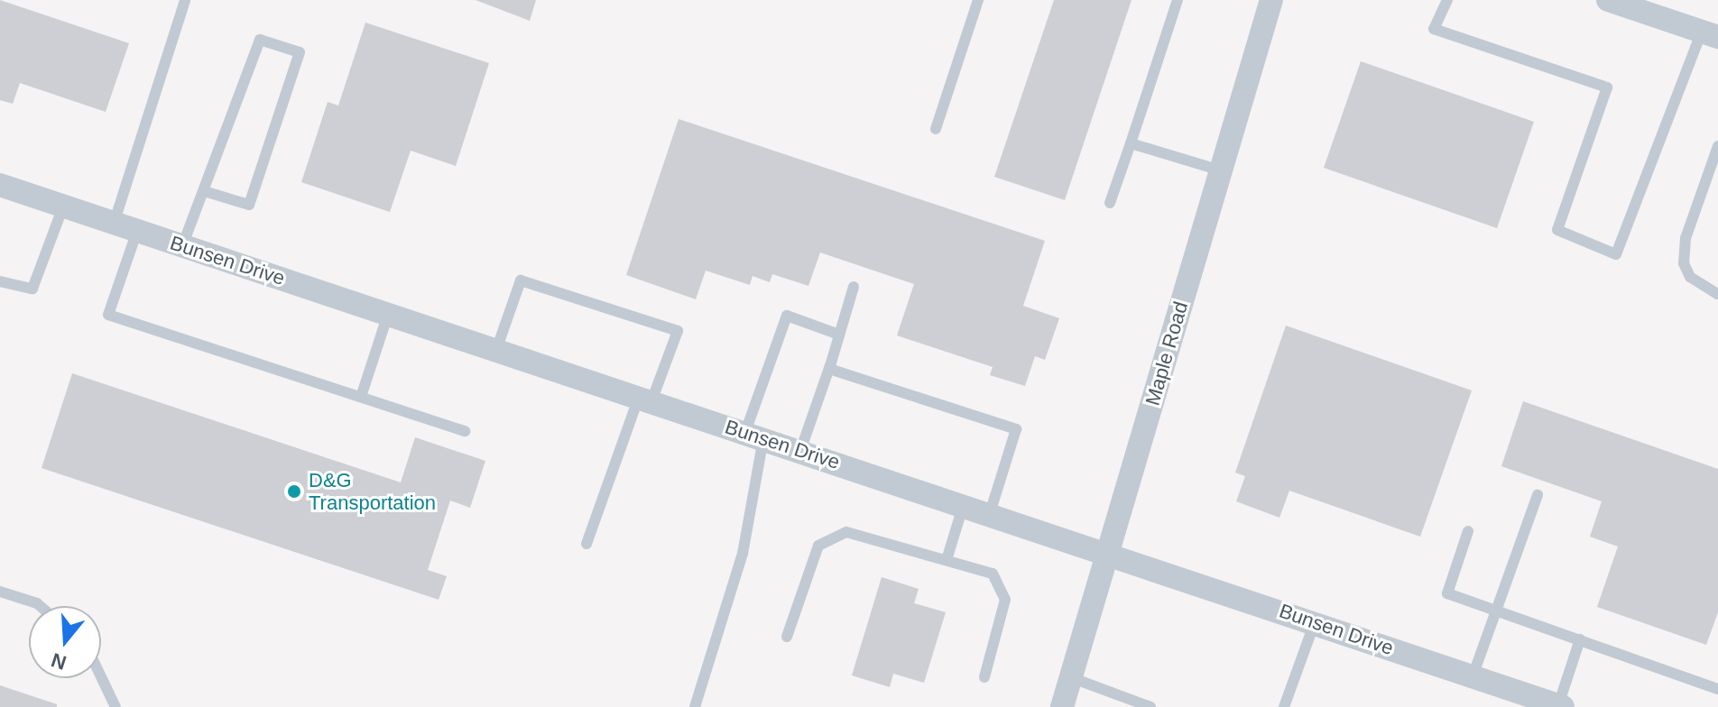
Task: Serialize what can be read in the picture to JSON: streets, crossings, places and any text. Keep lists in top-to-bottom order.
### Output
{
  "streets": {
    "street": ["Bunsen Drive", "Maple Road"]
  },
  "crossings": [
    ["Bunsen Drive", "Maple Road"]
  ],
  "places": ["D&G Transportation"],
  "north": "bottom"
}
